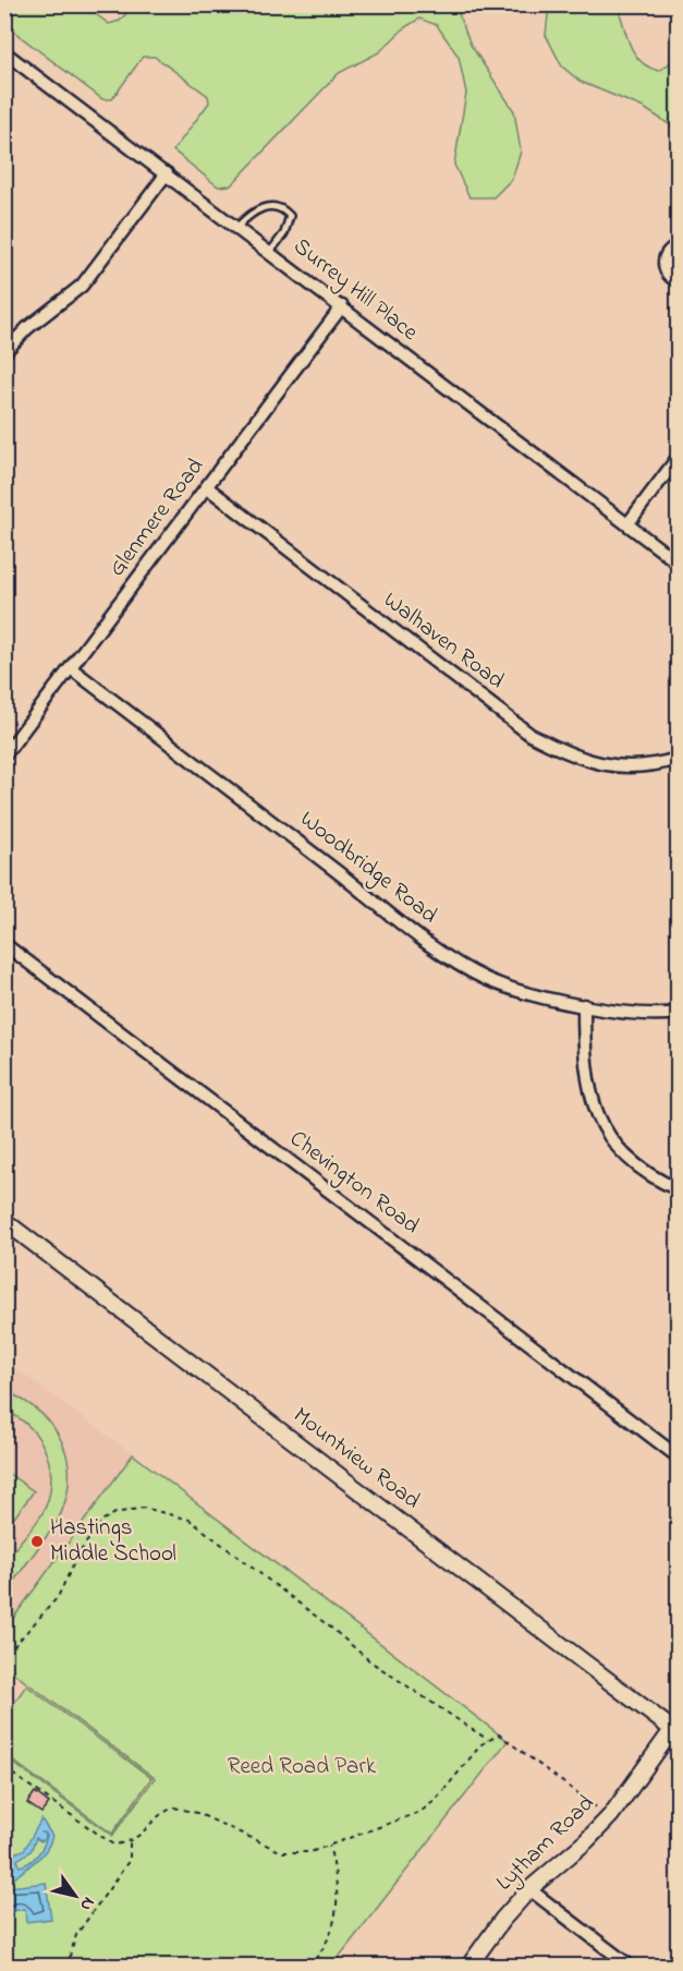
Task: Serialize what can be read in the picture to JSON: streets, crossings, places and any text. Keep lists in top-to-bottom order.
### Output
{
  "streets": {
    "street": [
      "Surrey Hill Place",
      "Glenmere Road",
      "Walhaven Road",
      "Woodbridge Road",
      "Chevington Road",
      "Mountview Road",
      "Lytham Road"
    ]
  },
  "crossings": [
    ["Surrey Hill Place", "Glenmere Road"],
    ["Glenmere Road", "Walhaven Road"],
    ["Glenmere Road", "Woodbridge Road"],
    ["Mountview Road", "Lytham Road"]
  ],
  "parks": ["Reed Road Park"],
  "places": ["Hastings Middle School"],
  "north": "bottom right"
}
